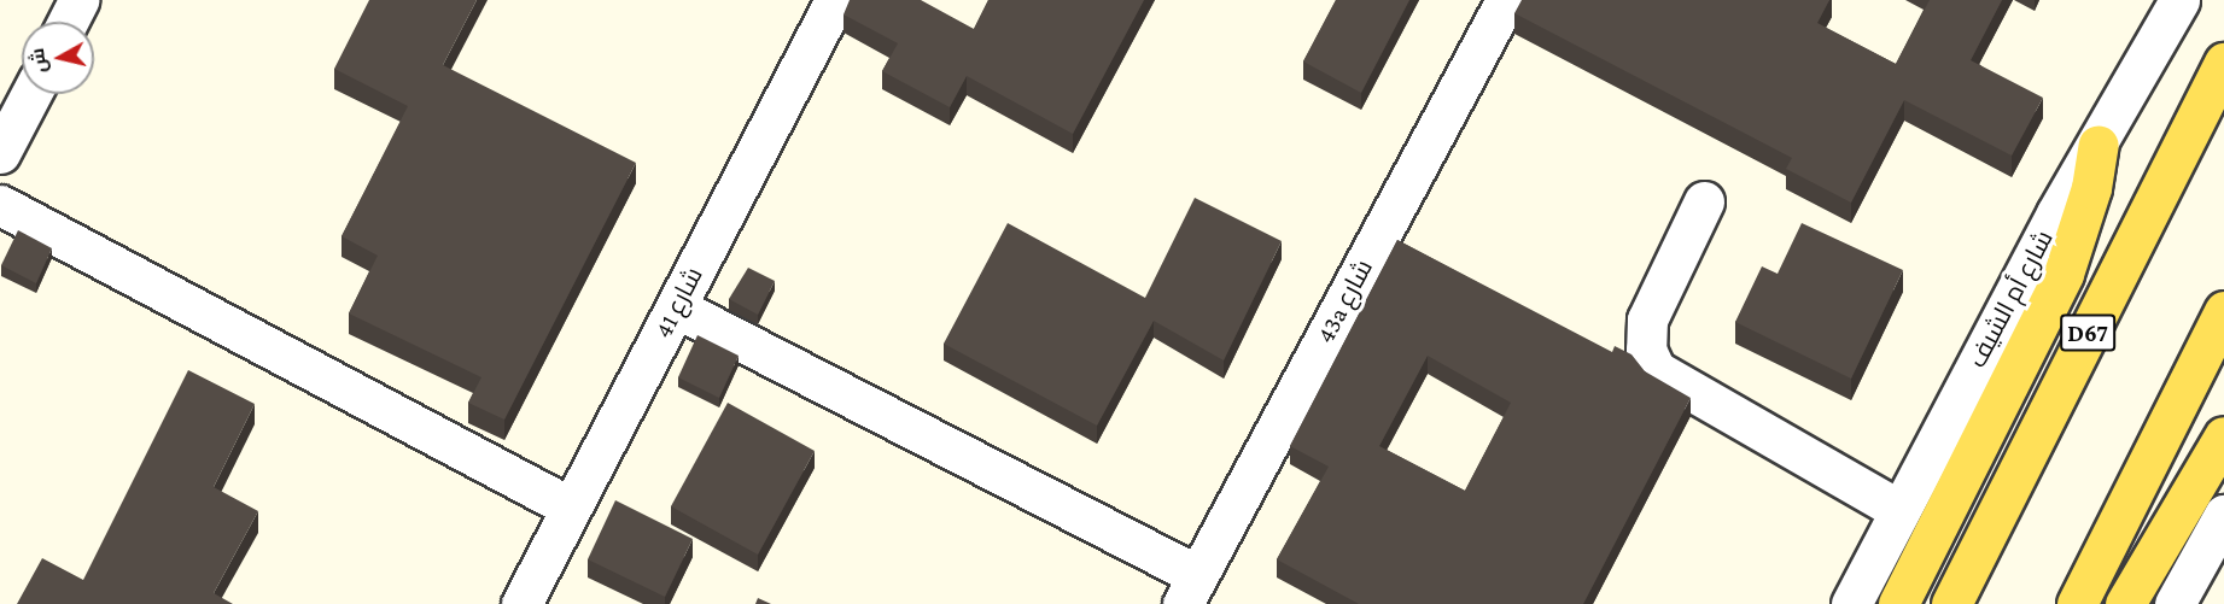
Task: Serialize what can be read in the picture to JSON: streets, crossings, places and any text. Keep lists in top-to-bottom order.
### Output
{
  "streets": {
    "main road": ["D67"],
    "street": ["شارع أم الشيف", "43a شارع", "شارع 41"]
  },
  "north": "left"
}
